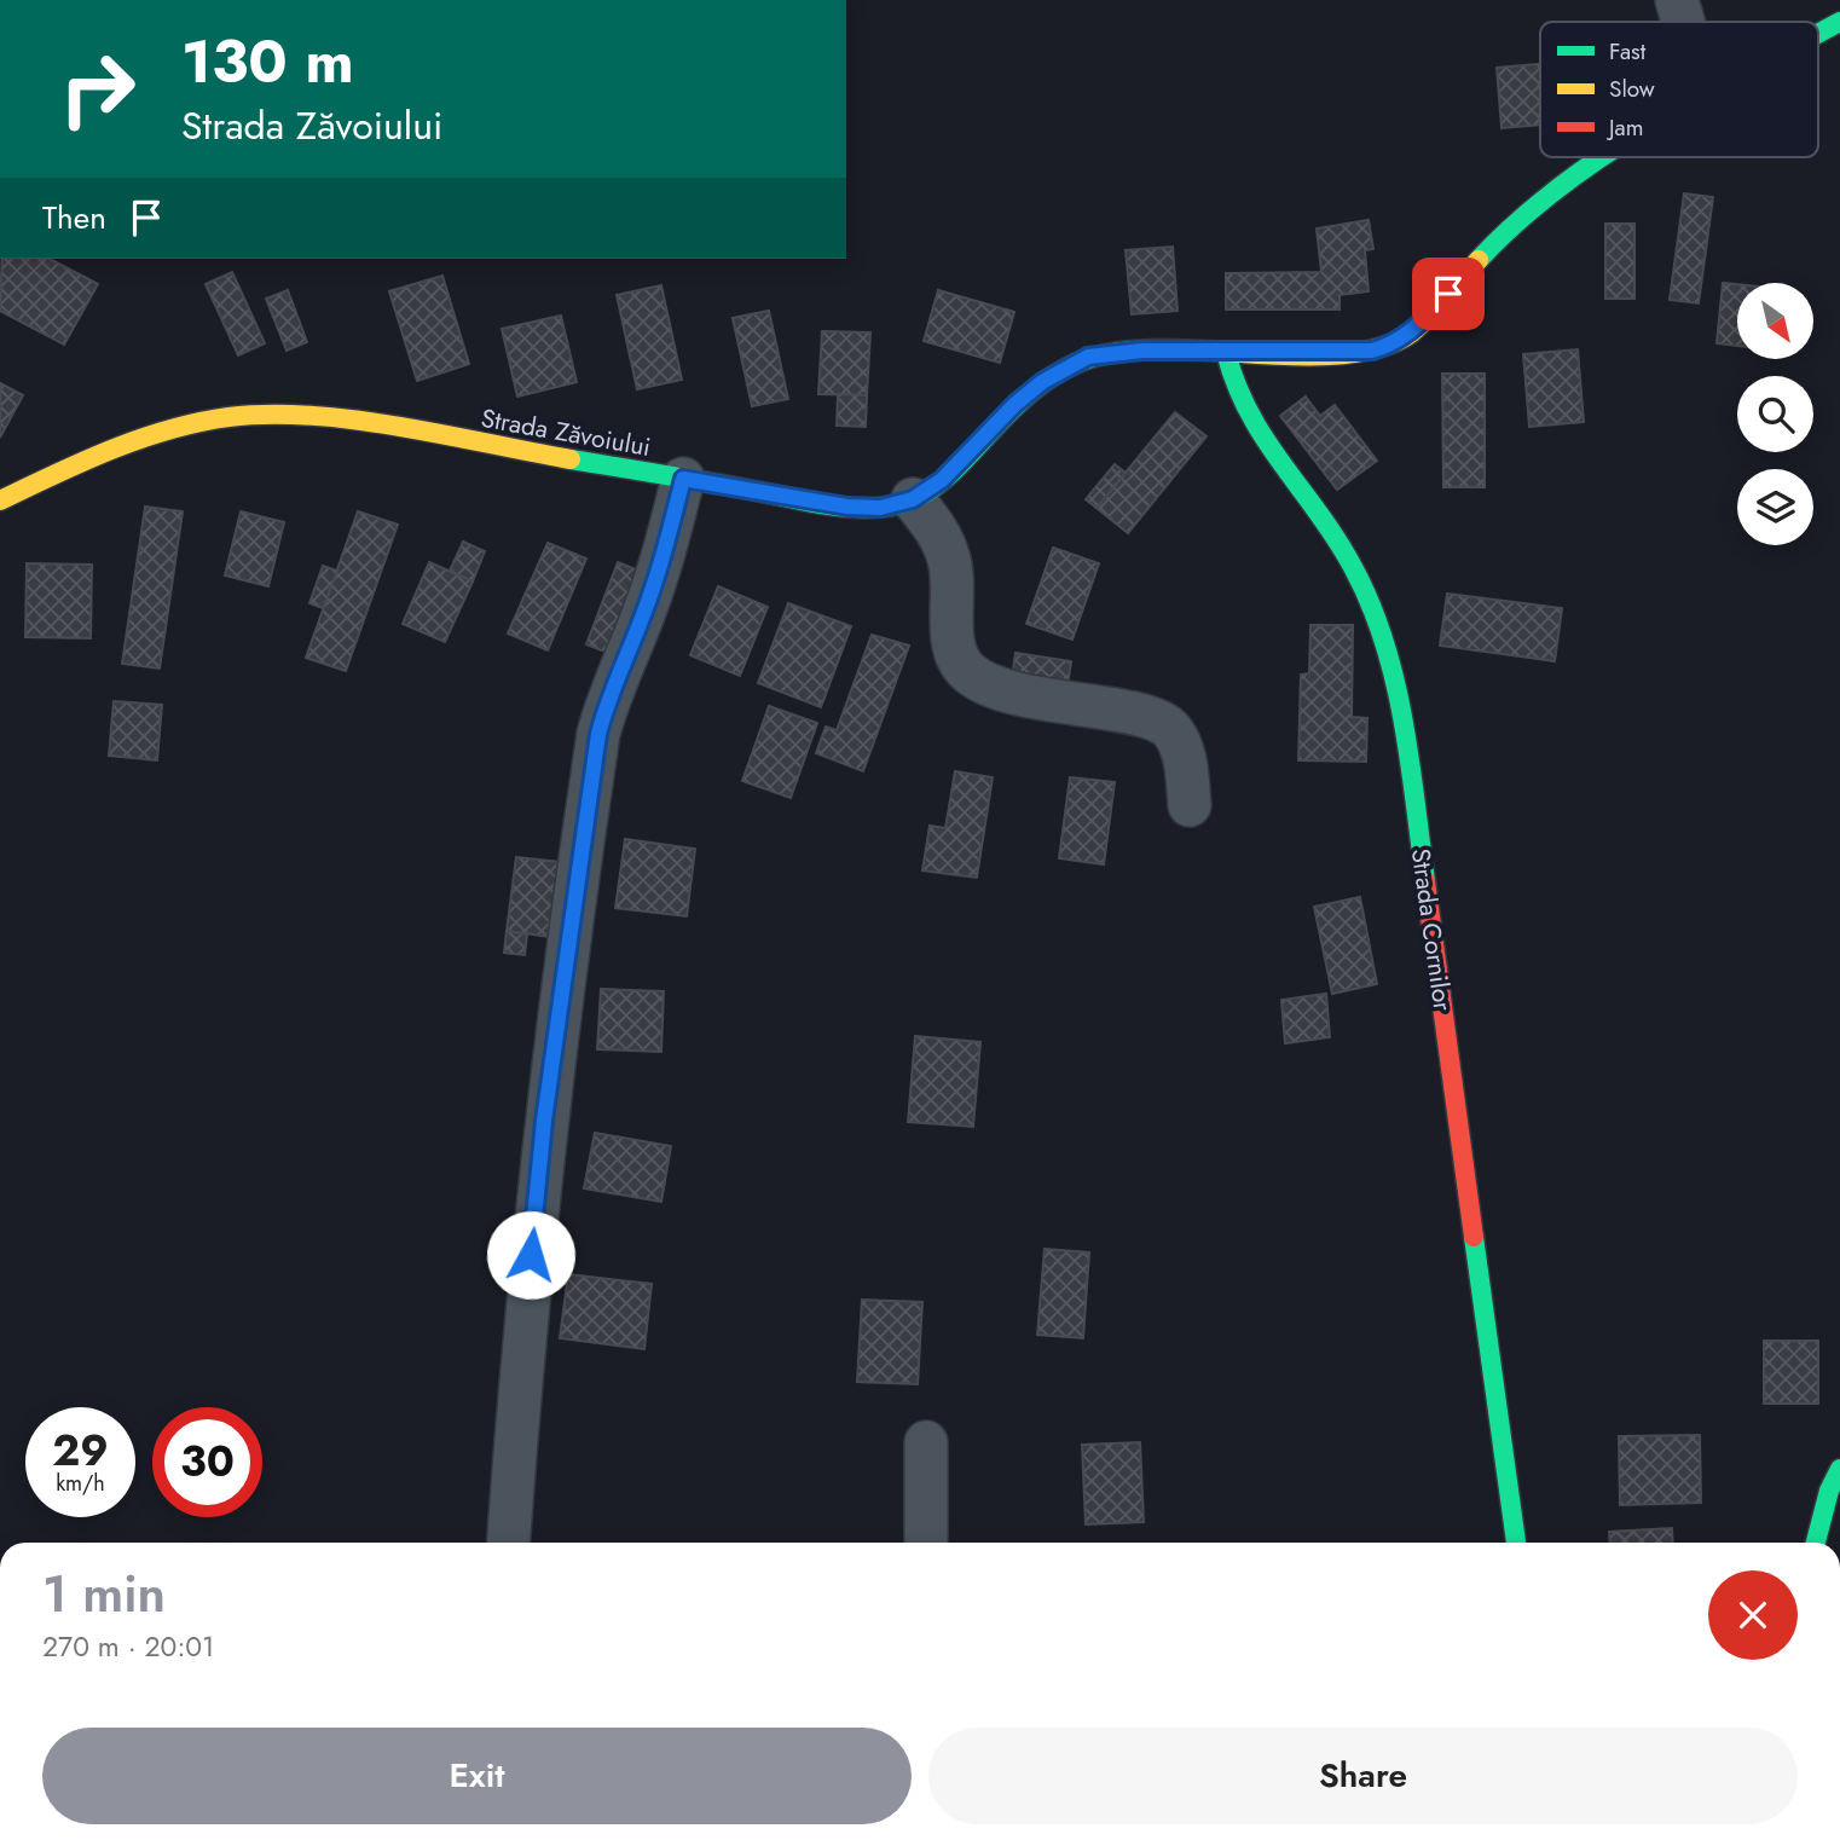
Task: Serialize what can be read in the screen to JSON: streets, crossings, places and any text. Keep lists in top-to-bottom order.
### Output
{
  "streets": {
    "street": ["Strada Zăvoiului", "Strada Cornilor"]
  },
  "crossings": [
    ["Strada Zăvoiului", "Strada Cornilor"]
  ],
  "legend": ["Fast", "Slow", "Jam"],
  "north": "bottom right",
  "page": {
    "turn": ["130 m", "Strada Zăvoiului"],
    "then": "Then",
    "speed": "29 km/h",
    "limit": "30",
    "heading": ["1 min", "270 m · 20:01"],
    "buttons": ["Exit", "Share"]
  }
}
